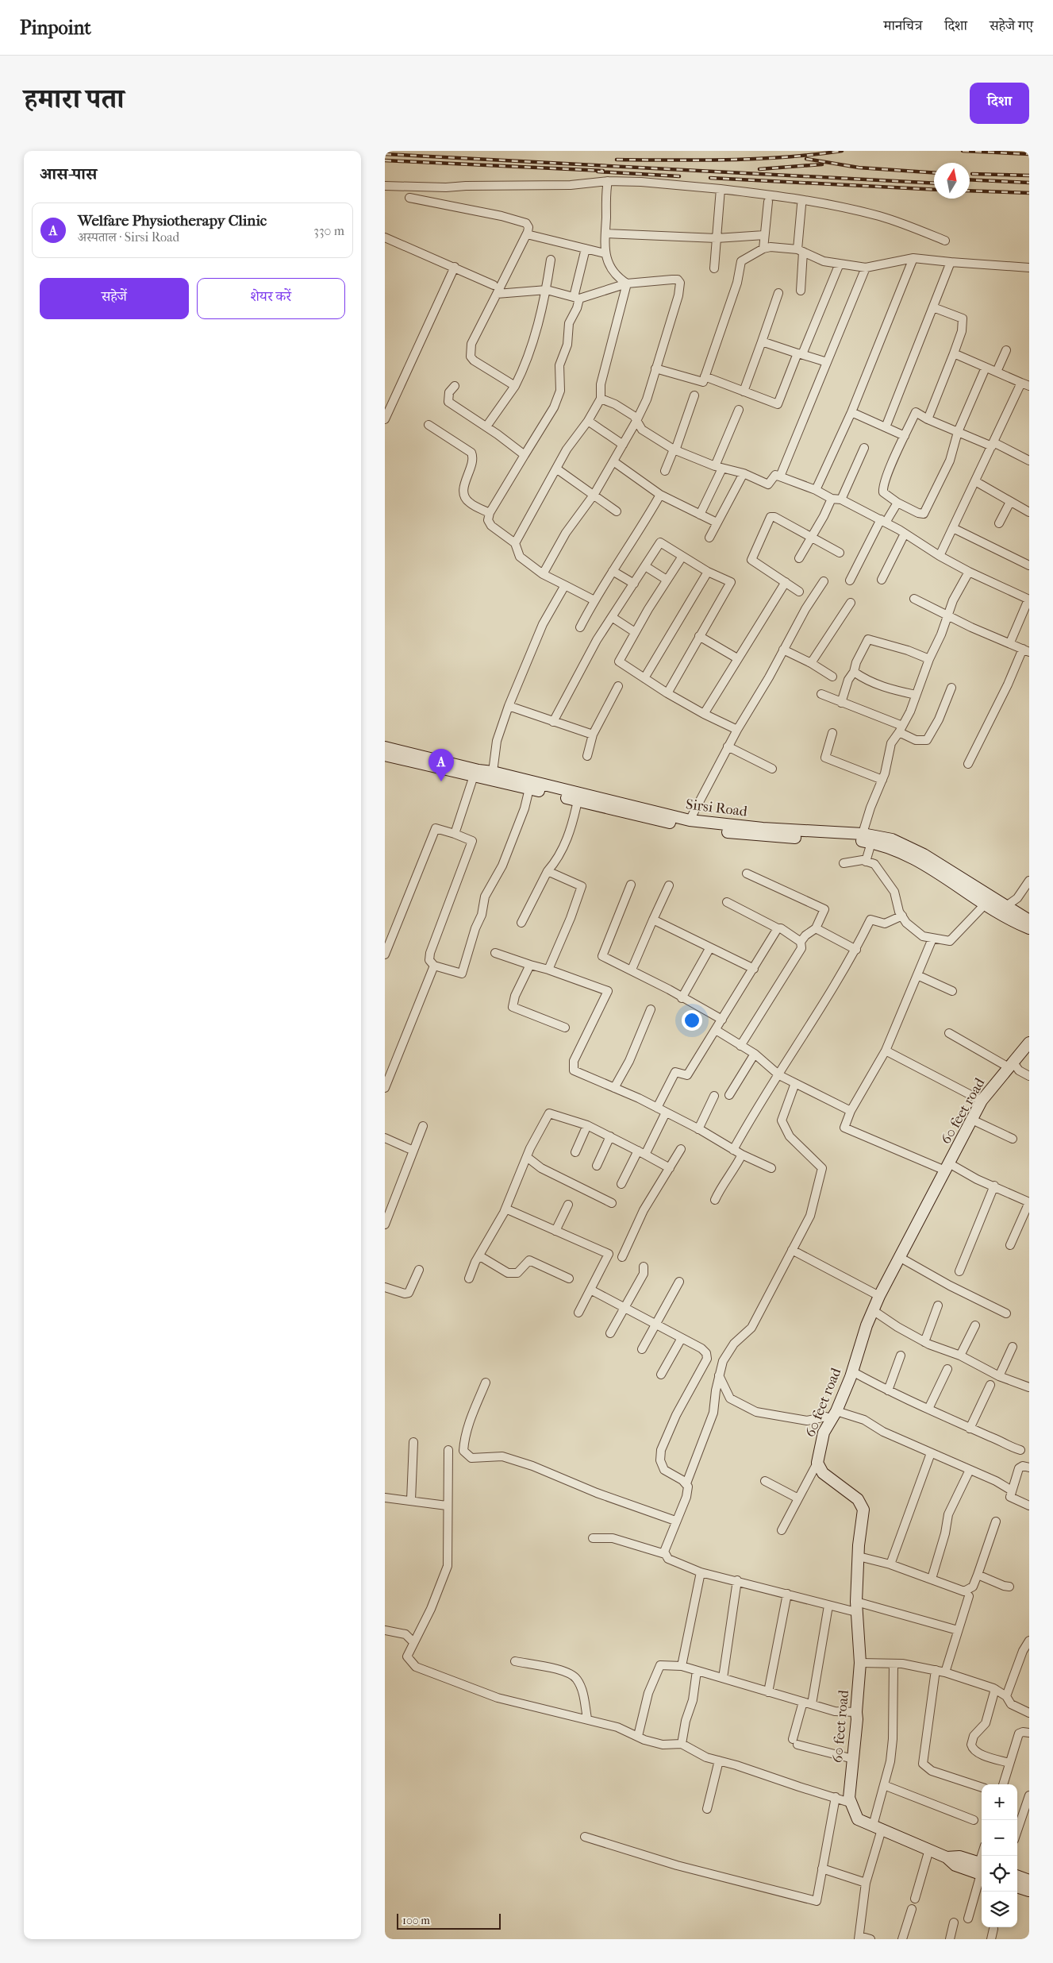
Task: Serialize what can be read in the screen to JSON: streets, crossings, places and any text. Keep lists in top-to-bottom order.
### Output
{
  "streets": {
    "main road": ["Sirsi Road", "60 feet road"]
  },
  "scale_bar": "100 m",
  "north": "top",
  "page": {
    "header": "Pinpoint",
    "nav": ["मानचित्र", "दिशा", "सहेजे गए"],
    "title": "हमारा पता",
    "buttons": [
      "दिशा",
      ["सहेजें", "शेयर करें"]
    ],
    "heading": "आस-पास",
    "list": [
      {
        "mark": "A",
        "name": "Welfare Physiotherapy Clinic",
        "note": "अस्पताल · Sirsi Road",
        "value": "330 m"
      }
    ],
    "pins": "A",
    "map_buttons": ["+", "−"],
    "scale": "100 m"
  }
}
